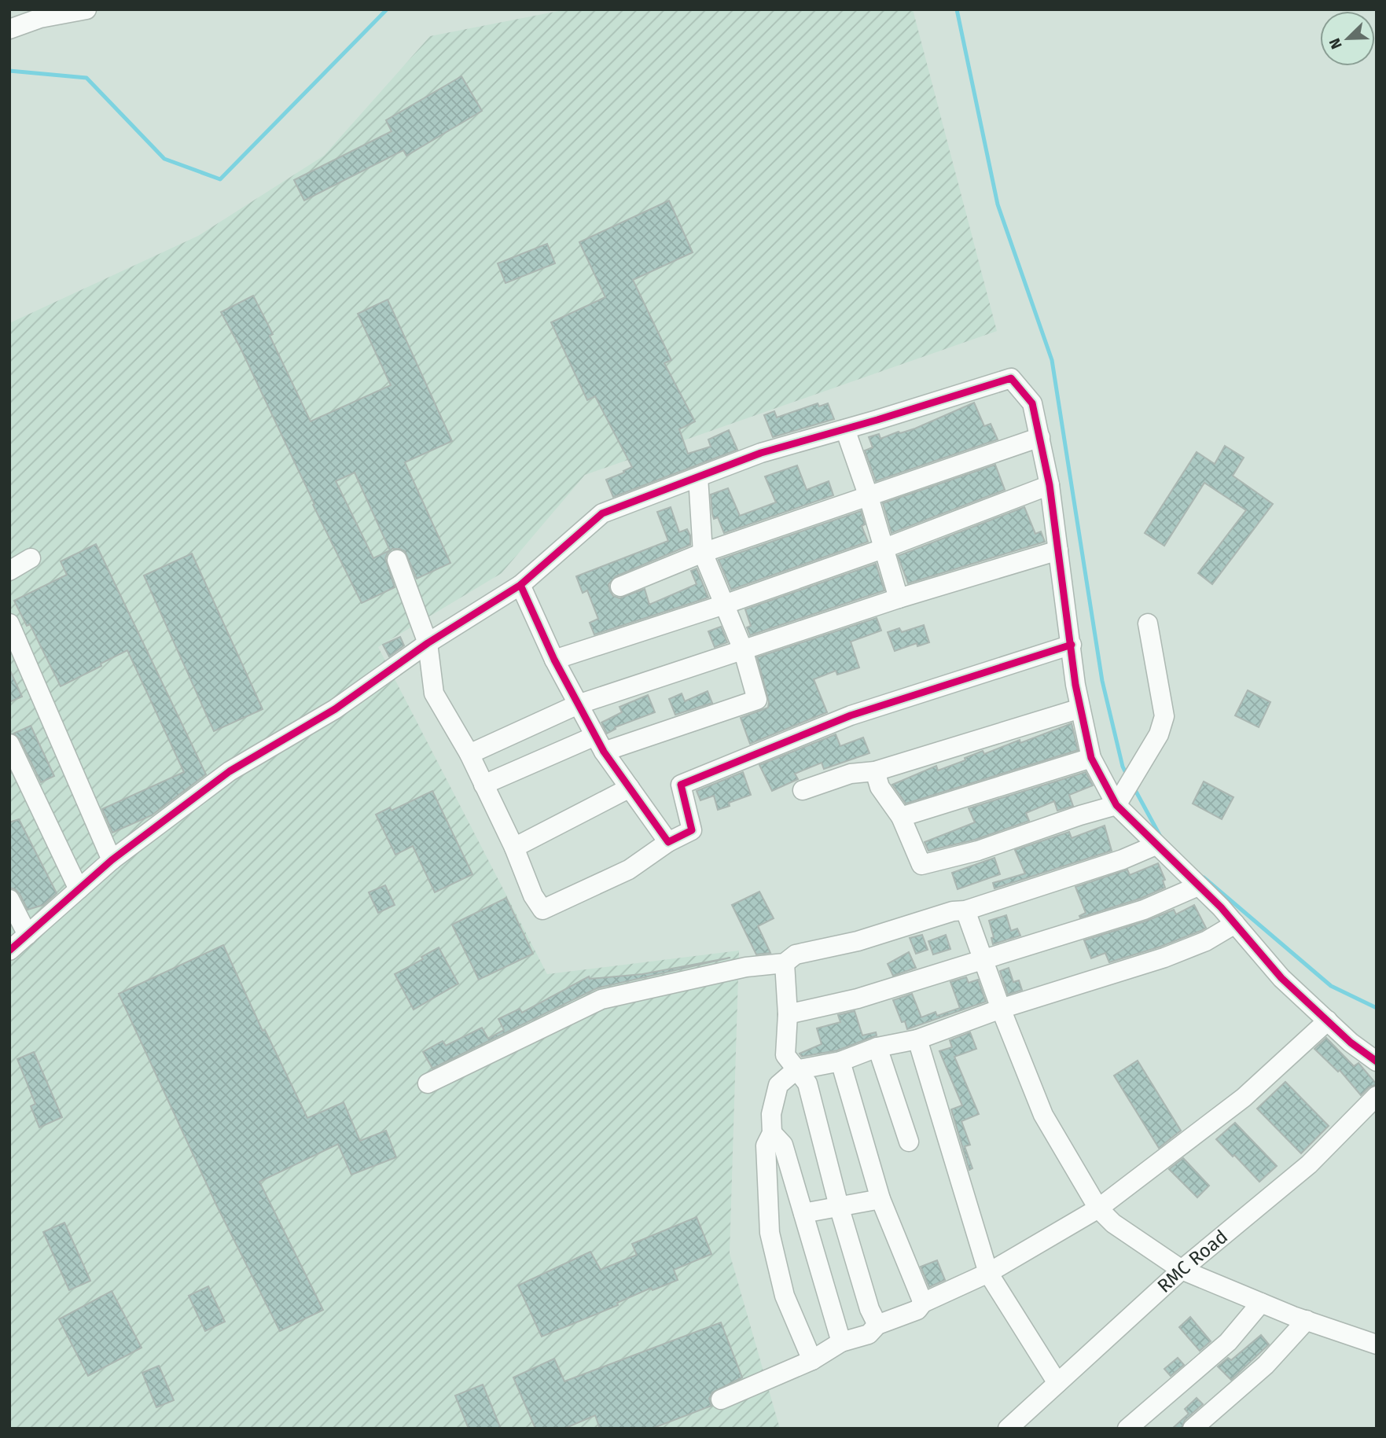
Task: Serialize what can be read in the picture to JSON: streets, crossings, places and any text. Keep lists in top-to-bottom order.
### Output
{
  "streets": {
    "street": ["RMC Road"]
  },
  "north": "bottom left"
}
